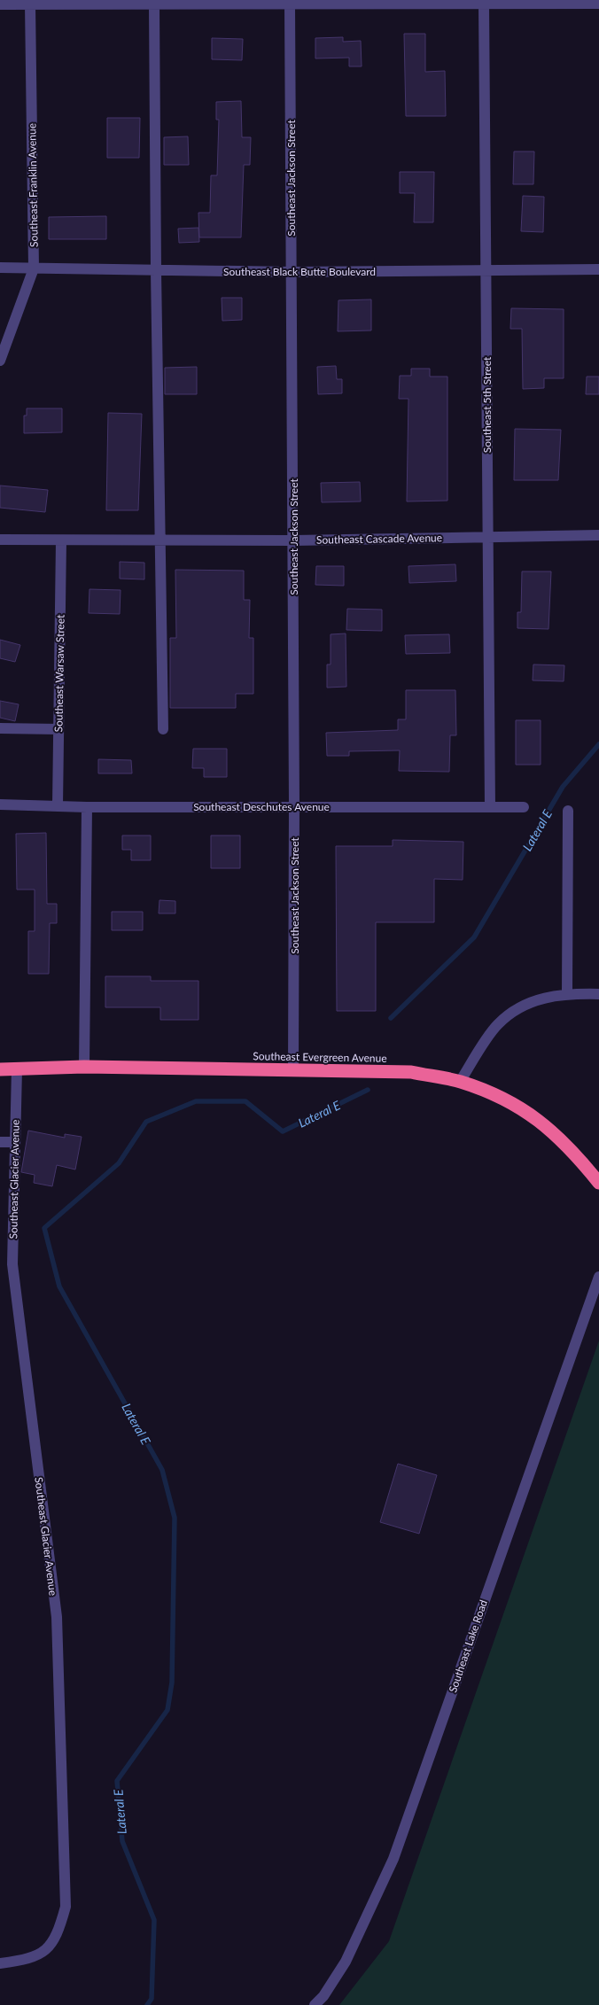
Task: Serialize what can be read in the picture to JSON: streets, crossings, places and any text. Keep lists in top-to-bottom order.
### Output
{
  "streets": {
    "highway": ["Southeast Evergreen Avenue"],
    "street": [
      "Southeast Jackson Street",
      "Southeast Franklin Avenue",
      "Southeast Black Butte Boulevard",
      "Southeast 5th Street",
      "Southeast Cascade Avenue",
      "Southeast Warsaw Street",
      "Southeast Deschutes Avenue",
      "Southeast Glacier Avenue",
      "Southeast Lake Road"
    ]
  },
  "crossings": [
    ["Southeast Jackson Street", "Southeast Black Butte Boulevard"],
    ["Southeast Jackson Street", "Southeast Cascade Avenue"],
    ["Southeast Jackson Street", "Southeast Deschutes Avenue"],
    ["Southeast Jackson Street", "Southeast Evergreen Avenue"],
    ["Southeast Franklin Avenue", "Southeast Black Butte Boulevard"],
    ["Southeast Black Butte Boulevard", "Southeast 5th Street"],
    ["Southeast 5th Street", "Southeast Cascade Avenue"],
    ["Southeast 5th Street", "Southeast Deschutes Avenue"],
    ["Southeast Cascade Avenue", "Southeast Warsaw Street"],
    ["Southeast Warsaw Street", "Southeast Deschutes Avenue"],
    ["Southeast Evergreen Avenue", "Southeast Glacier Avenue"]
  ],
  "water": ["Lateral E"]
}
